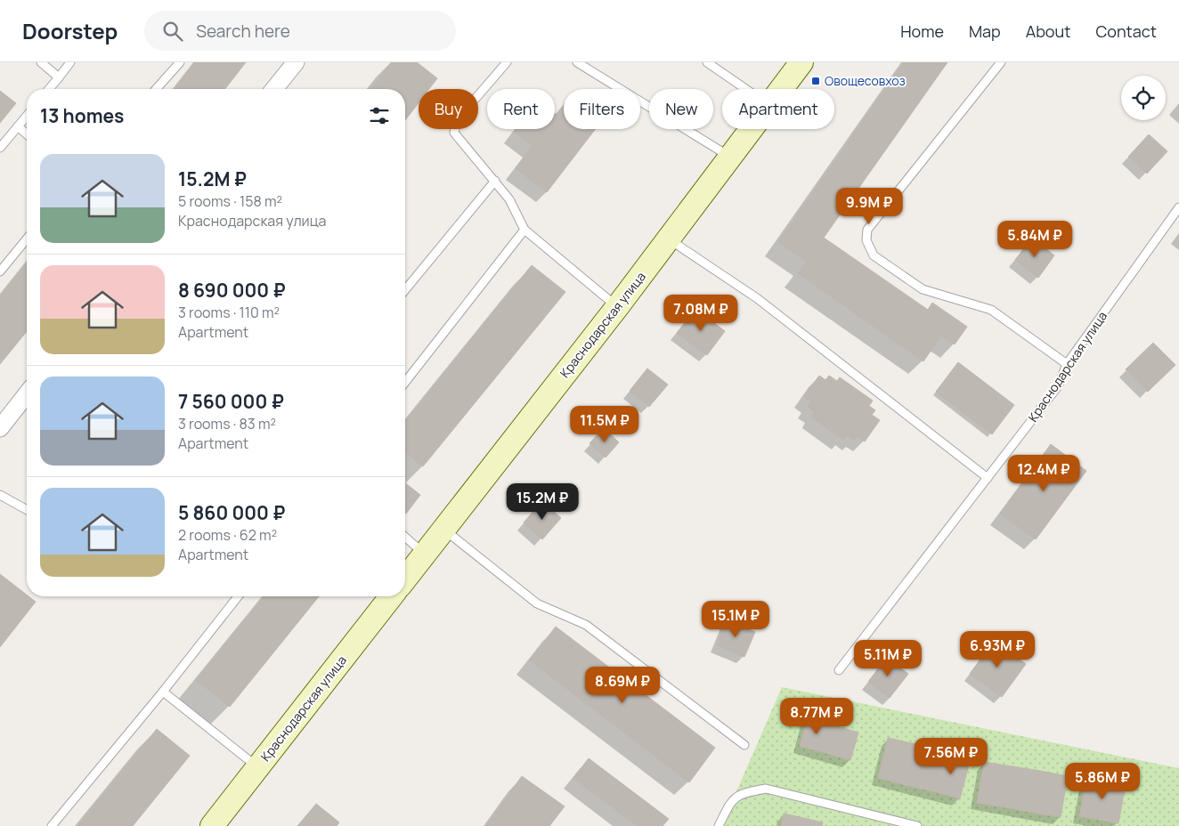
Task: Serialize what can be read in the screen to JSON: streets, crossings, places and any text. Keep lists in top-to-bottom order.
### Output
{
  "streets": {
    "main road": ["Краснодарская улица"]
  },
  "places": {
    "transit": ["Овощесовхоз"]
  },
  "page": {
    "header": "Doorstep",
    "search": "Search here",
    "nav": [
      "Home",
      "Map",
      "About",
      "Contact"
    ],
    "chip": [
      "Buy",
      "Rent",
      "Filters",
      "New",
      "Apartment"
    ],
    "heading": "13 homes",
    "list": [
      {
        "name": "15.2M ₽",
        "note": "5 rooms · 158 m² · Краснодарская улица"
      },
      {
        "name": "8 690 000 ₽",
        "note": "3 rooms · 110 m² · Apartment"
      },
      {
        "name": "7 560 000 ₽",
        "note": "3 rooms · 83 m² · Apartment"
      },
      {
        "name": "5 860 000 ₽",
        "note": "2 rooms · 62 m² · Apartment"
      }
    ],
    "price": [
      "9.9M ₽",
      "5.84M ₽",
      "7.08M ₽",
      "11.5M ₽",
      "12.4M ₽",
      "15.2M ₽",
      "15.1M ₽",
      "6.93M ₽",
      "5.11M ₽",
      "8.69M ₽",
      "8.77M ₽",
      "7.56M ₽",
      "5.86M ₽"
    ]
  }
}
